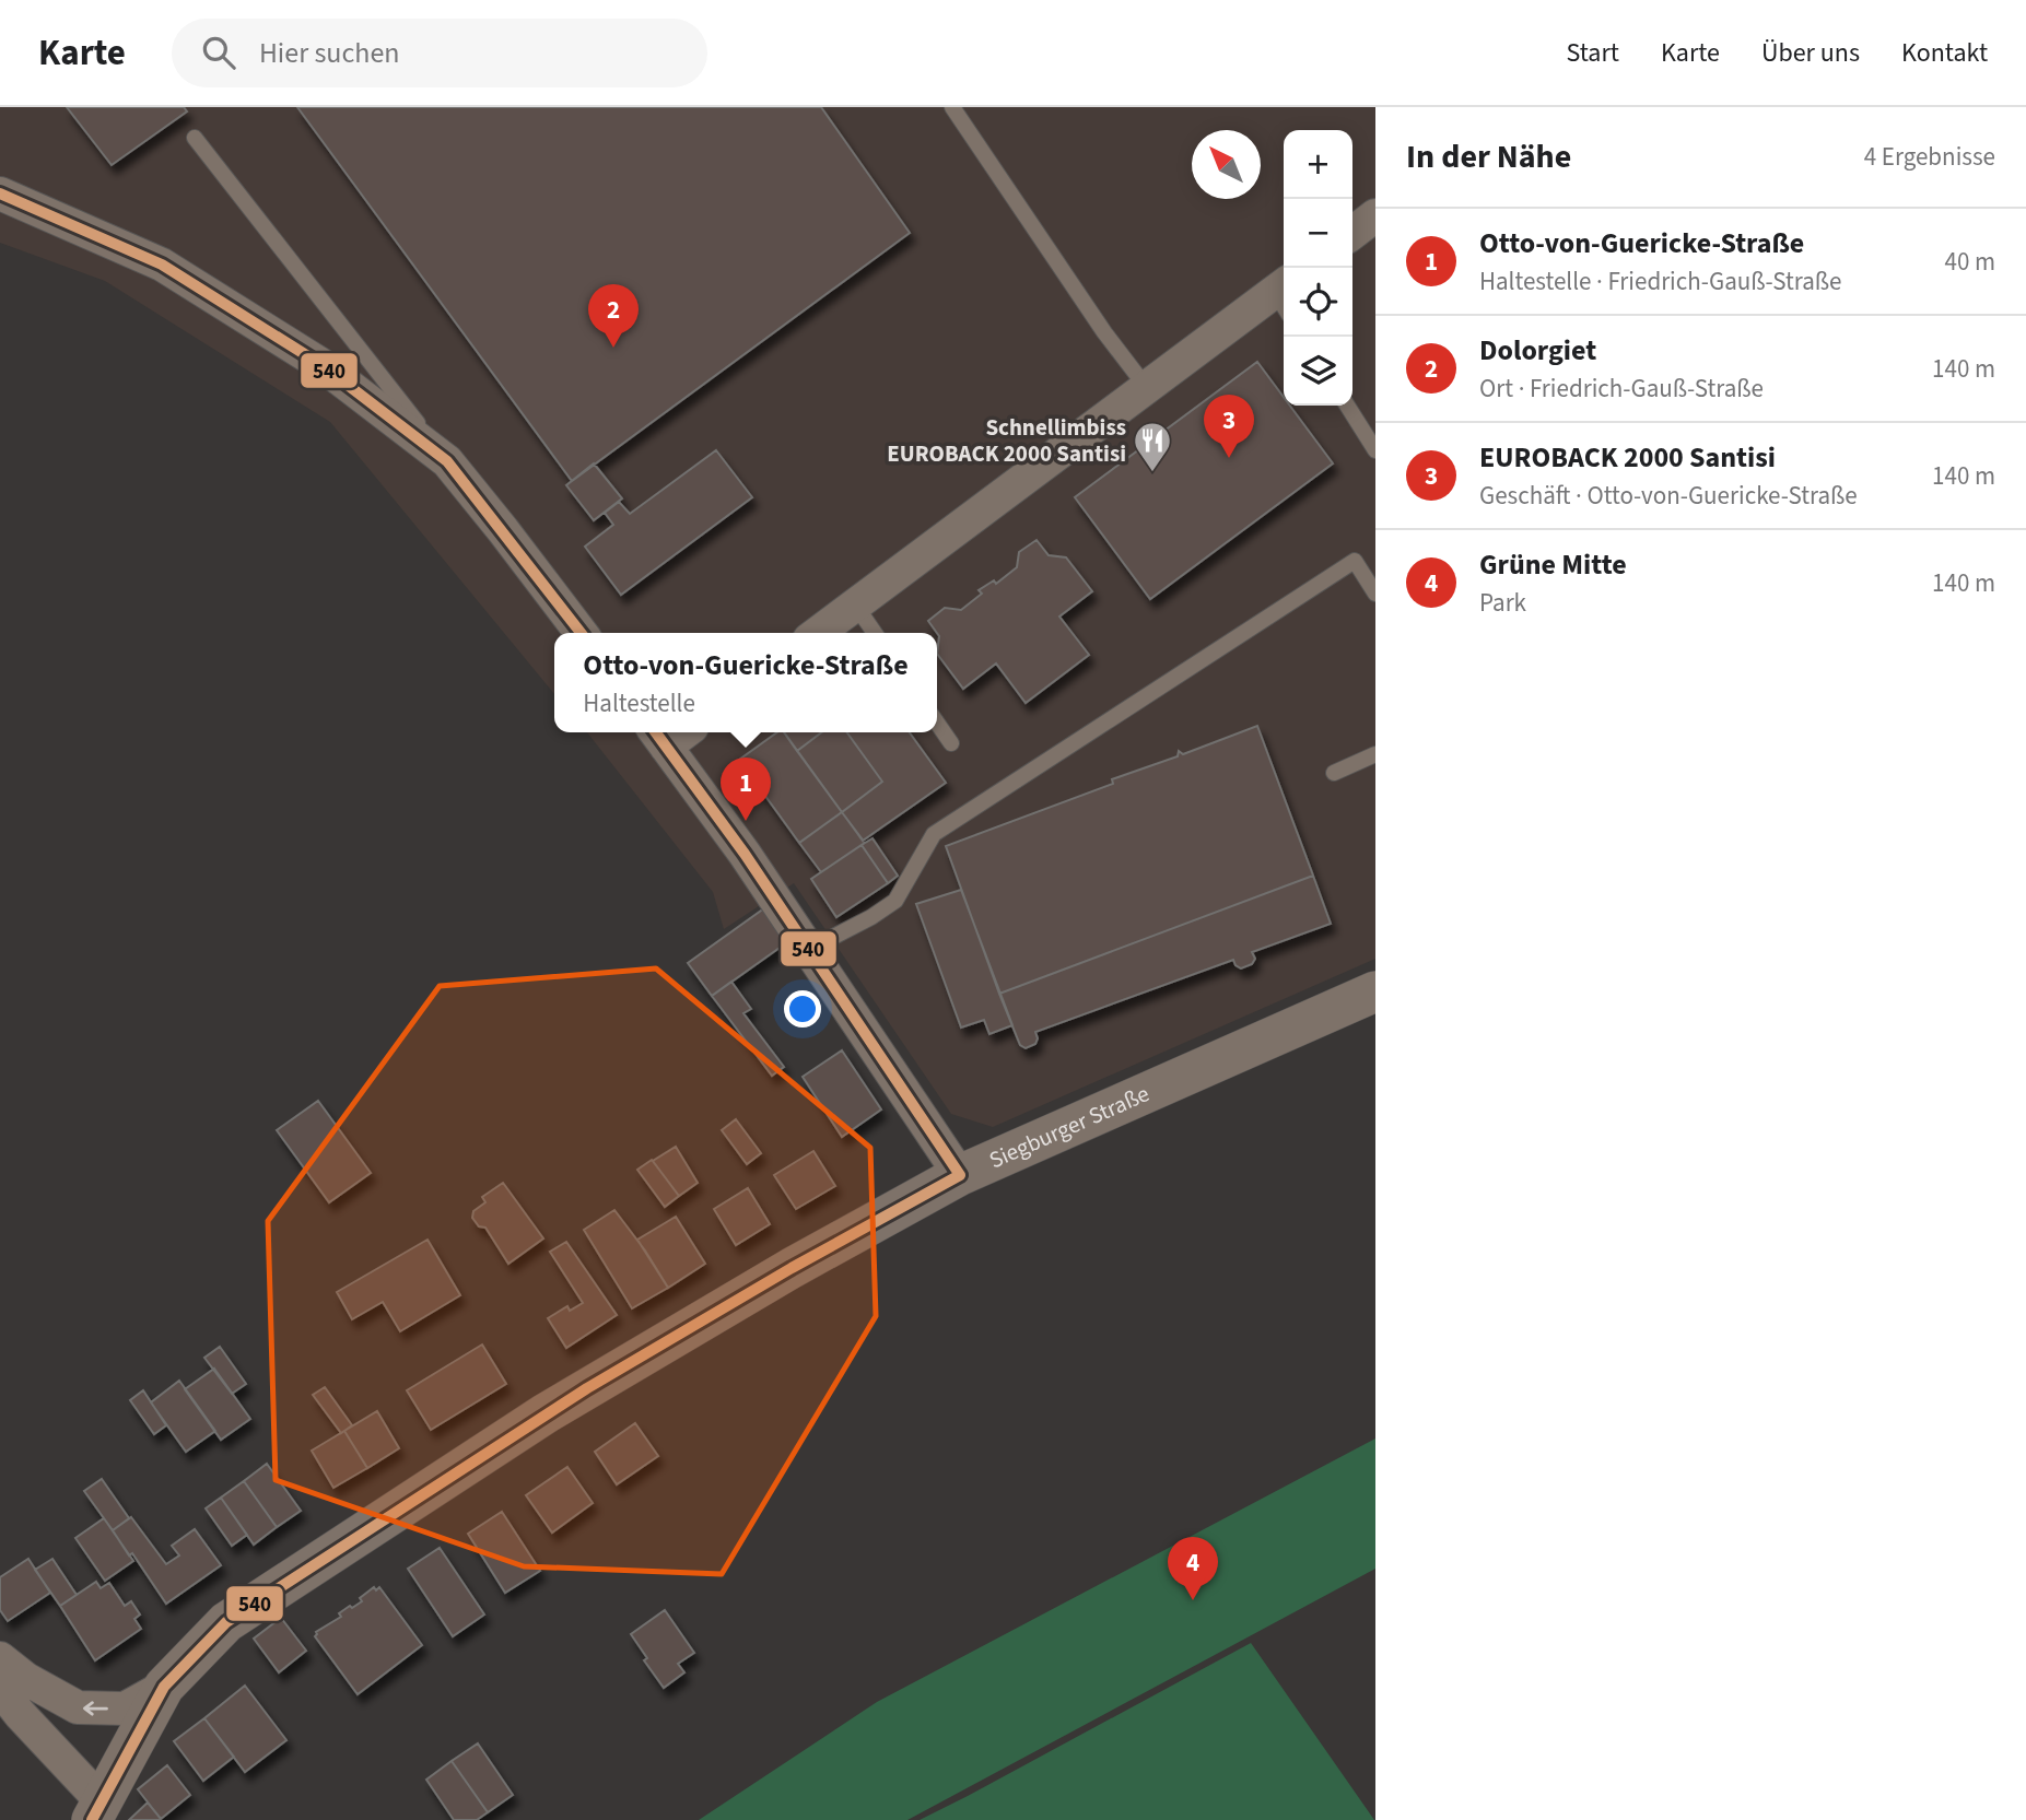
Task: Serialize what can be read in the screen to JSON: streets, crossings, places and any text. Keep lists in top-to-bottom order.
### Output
{
  "streets": {
    "street": ["Siegburger Straße"]
  },
  "places": {
    "restaurant": ["Schnellimbiss EUROBACK 2000 Santisi"]
  },
  "lines": ["transit line 540"],
  "north": "top left",
  "page": {
    "header": "Karte",
    "search": "Hier suchen",
    "nav": [
      "Start",
      "Karte",
      "Über uns",
      "Kontakt"
    ],
    "heading": ["In der Nähe", "4 Ergebnisse"],
    "map_buttons": ["+", "−"],
    "list": [
      {
        "mark": "1",
        "name": "Otto-von-Guericke-Straße",
        "note": "Haltestelle · Friedrich-Gauß-Straße",
        "value": "40 m"
      },
      {
        "mark": "2",
        "name": "Dolorgiet",
        "note": "Ort · Friedrich-Gauß-Straße",
        "value": "140 m"
      },
      {
        "mark": "3",
        "name": "EUROBACK 2000 Santisi",
        "note": "Geschäft · Otto-von-Guericke-Straße",
        "value": "140 m"
      },
      {
        "mark": "4",
        "name": "Grüne Mitte",
        "note": "Park",
        "value": "140 m"
      }
    ],
    "pins": [
      "2",
      "3",
      "1",
      "4"
    ],
    "popup": ["Otto-von-Guericke-Straße", "Haltestelle"]
  }
}
